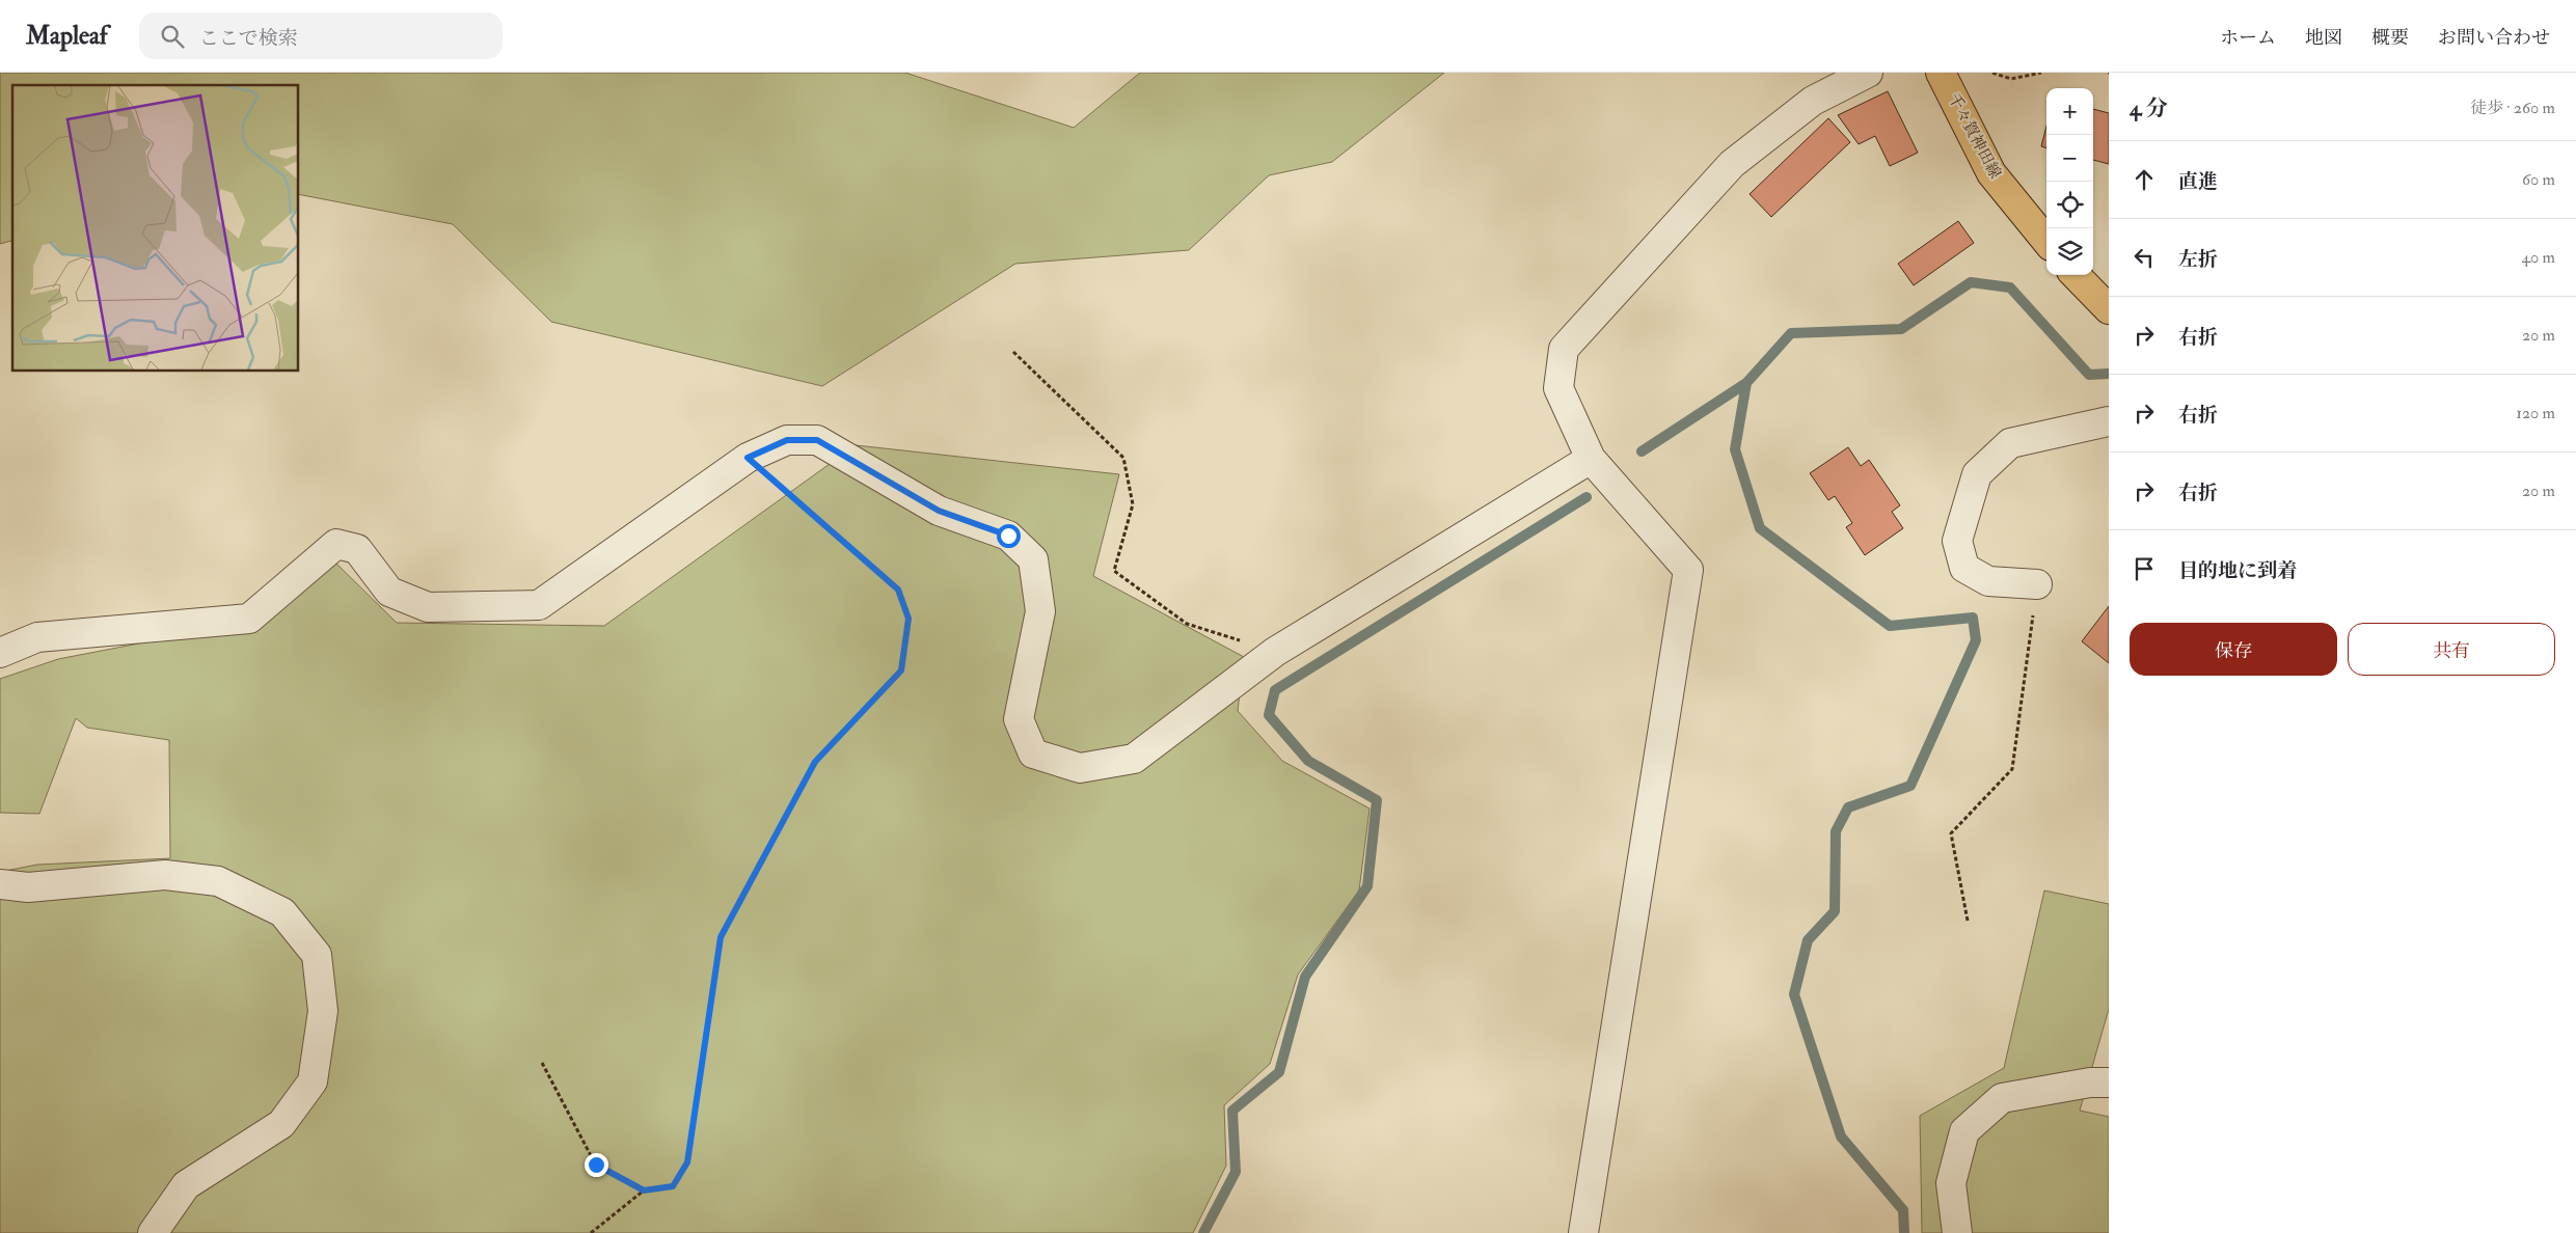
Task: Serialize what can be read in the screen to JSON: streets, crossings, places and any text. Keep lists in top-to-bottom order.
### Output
{
  "streets": {
    "main road": ["千々賀神田線"]
  },
  "page": {
    "header": "Mapleaf",
    "search": "ここで検索",
    "nav": [
      "ホーム",
      "地図",
      "概要",
      "お問い合わせ"
    ],
    "heading": ["4 分", "徒歩 · 260 m"],
    "map_buttons": ["+", "−"],
    "list": [
      ["直進", "60 m"],
      ["左折", "40 m"],
      ["右折", "20 m"],
      ["右折", "120 m"],
      ["右折", "20 m"],
      "目的地に到着"
    ],
    "buttons": ["保存", "共有"]
  }
}
